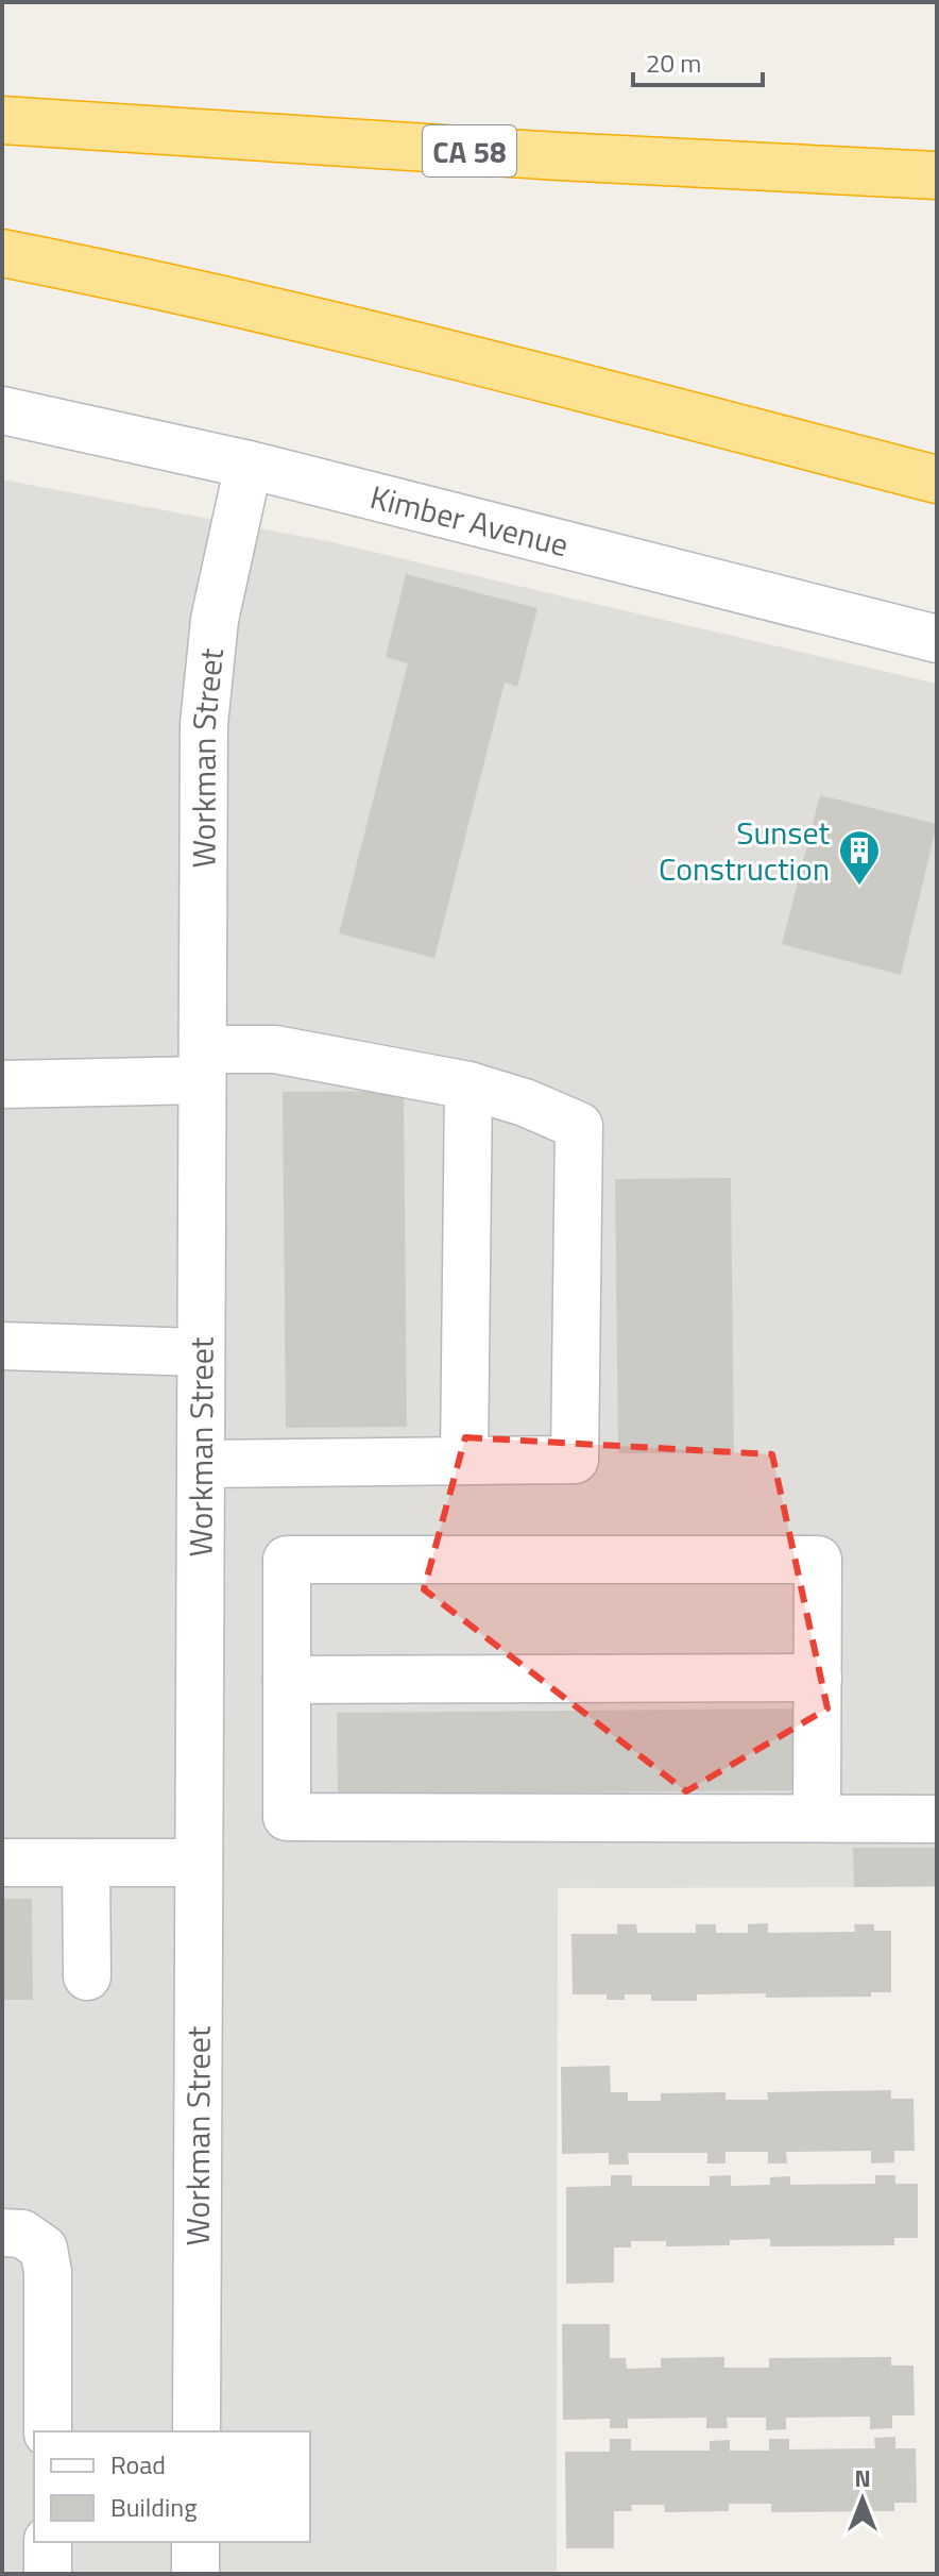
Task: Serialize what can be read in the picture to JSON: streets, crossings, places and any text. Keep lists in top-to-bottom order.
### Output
{
  "streets": {
    "highway": ["CA 58"],
    "street": ["Kimber Avenue", "Workman Street"]
  },
  "crossings": [
    ["Kimber Avenue", "Workman Street"]
  ],
  "places": {
    "building": ["Sunset Construction"]
  },
  "legend": ["Road", "Building"],
  "scale_bar": "20 m",
  "north": "top"
}
